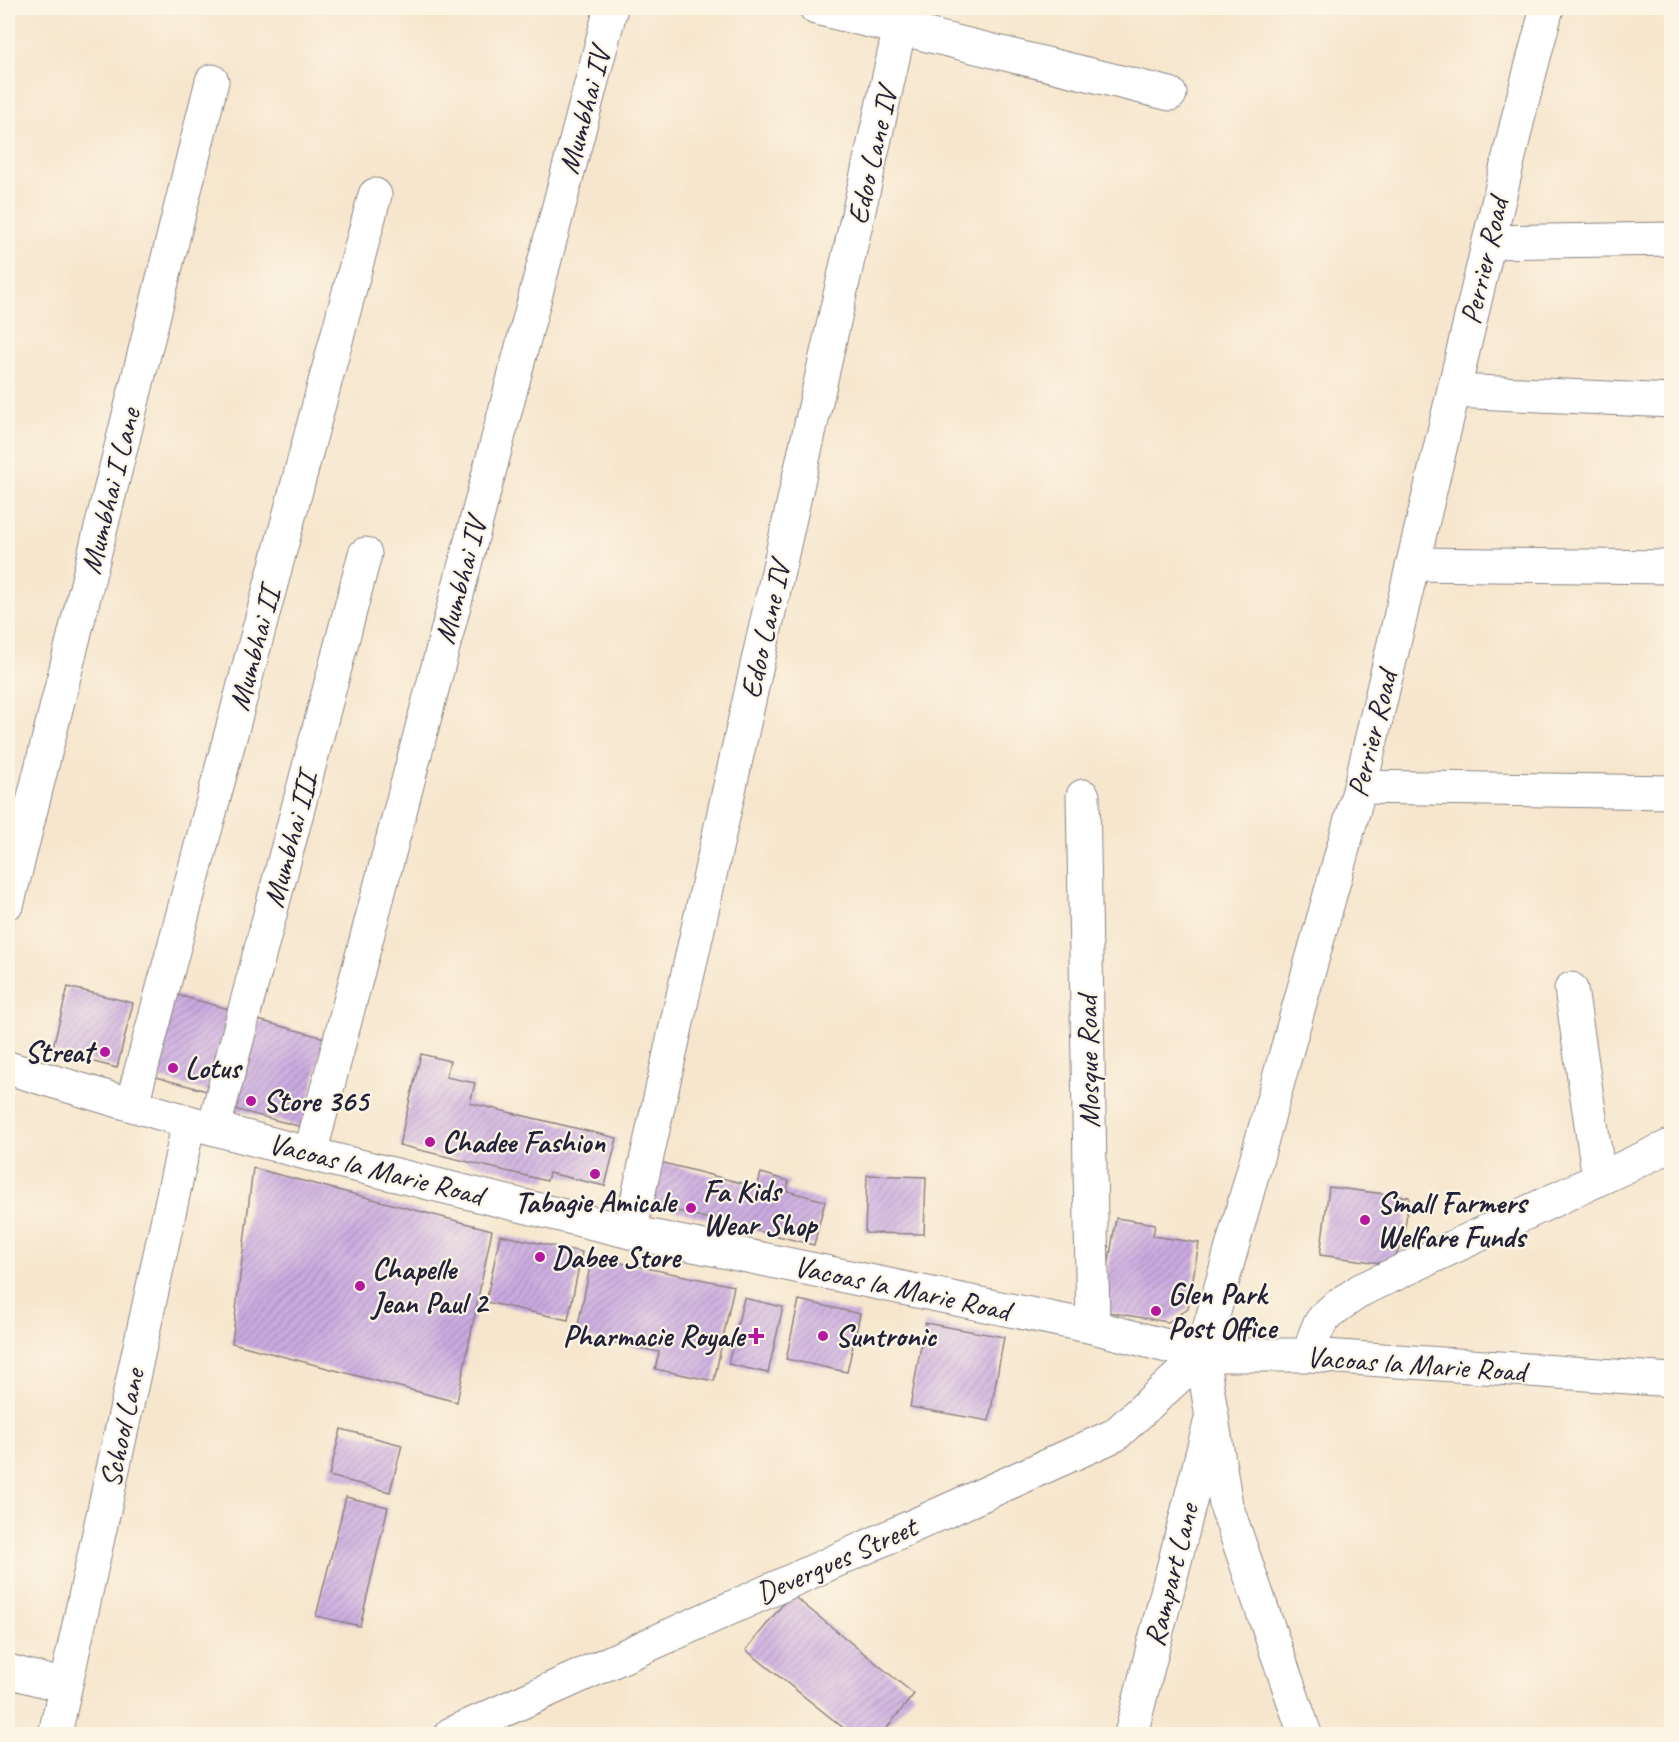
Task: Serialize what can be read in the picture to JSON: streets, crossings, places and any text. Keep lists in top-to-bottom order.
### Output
{
  "streets": {
    "street": [
      "Mumbhai IV",
      "Edoo Lane IV",
      "Perrier Road",
      "Mumbhai I Lane",
      "Mumbhai II",
      "Mumbhai III",
      "Mosque Road",
      "Vacoas la Marie Road",
      "School Lane",
      "Devergues Street",
      "Rampart Lane"
    ]
  },
  "crossings": [
    ["Mumbhai IV", "Vacoas la Marie Road"],
    ["Edoo Lane IV", "Vacoas la Marie Road"],
    ["Perrier Road", "Vacoas la Marie Road"],
    ["Perrier Road", "Devergues Street"],
    ["Mumbhai II", "Vacoas la Marie Road"],
    ["Mumbhai III", "Vacoas la Marie Road"],
    ["Mumbhai III", "School Lane"],
    ["Mosque Road", "Vacoas la Marie Road"],
    ["Vacoas la Marie Road", "School Lane"],
    ["Vacoas la Marie Road", "Devergues Street"]
  ],
  "places": {
    "other": [
      "Streat",
      "Lotus",
      "Store 365",
      "Chadee Fashion",
      "Tabagie Amicale",
      "Fa Kids Wear Shop",
      "Small Farmers Welfare Funds",
      "Dabee Store",
      "Chapelle Jean Paul 2",
      "Glen Park Post Office",
      "Suntronic"
    ],
    "health": ["Pharmacie Royale"]
  }
}
